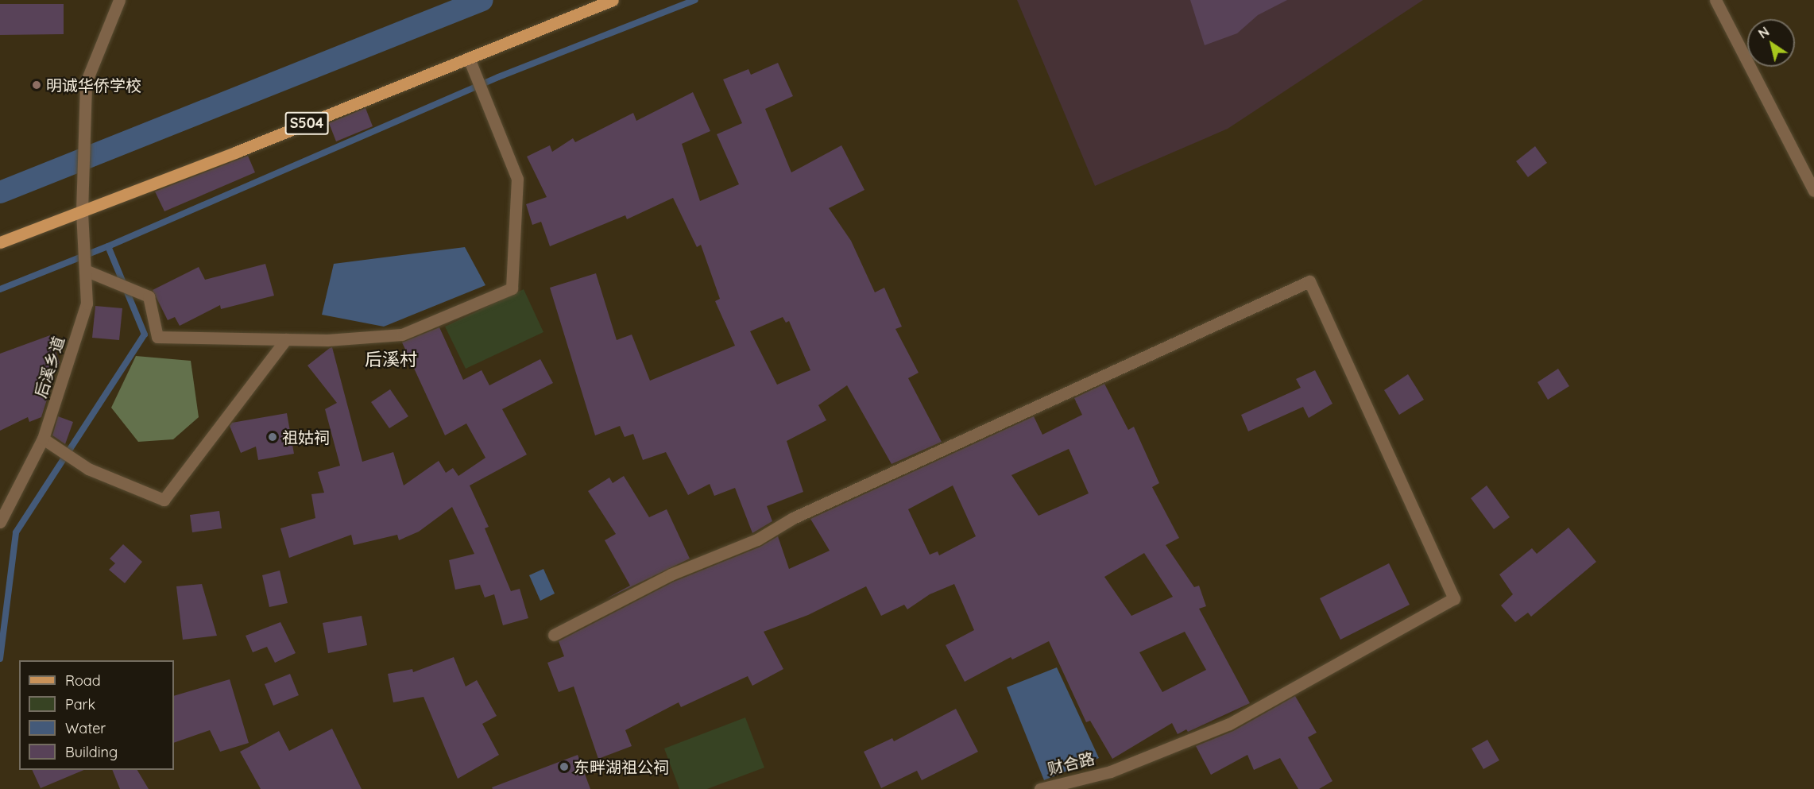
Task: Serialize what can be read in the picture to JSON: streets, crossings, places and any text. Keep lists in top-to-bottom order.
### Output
{
  "streets": {
    "main road": ["S504"],
    "street": ["后溪乡道", "财合路"]
  },
  "crossings": [
    ["S504", "后溪乡道"]
  ],
  "districts": ["后溪村"],
  "places": ["明诚华侨学校", "祖姑祠", "东畔湖祖公祠"],
  "legend": [
    "Road",
    "Park",
    "Water",
    "Building"
  ],
  "north": "top left"
}
